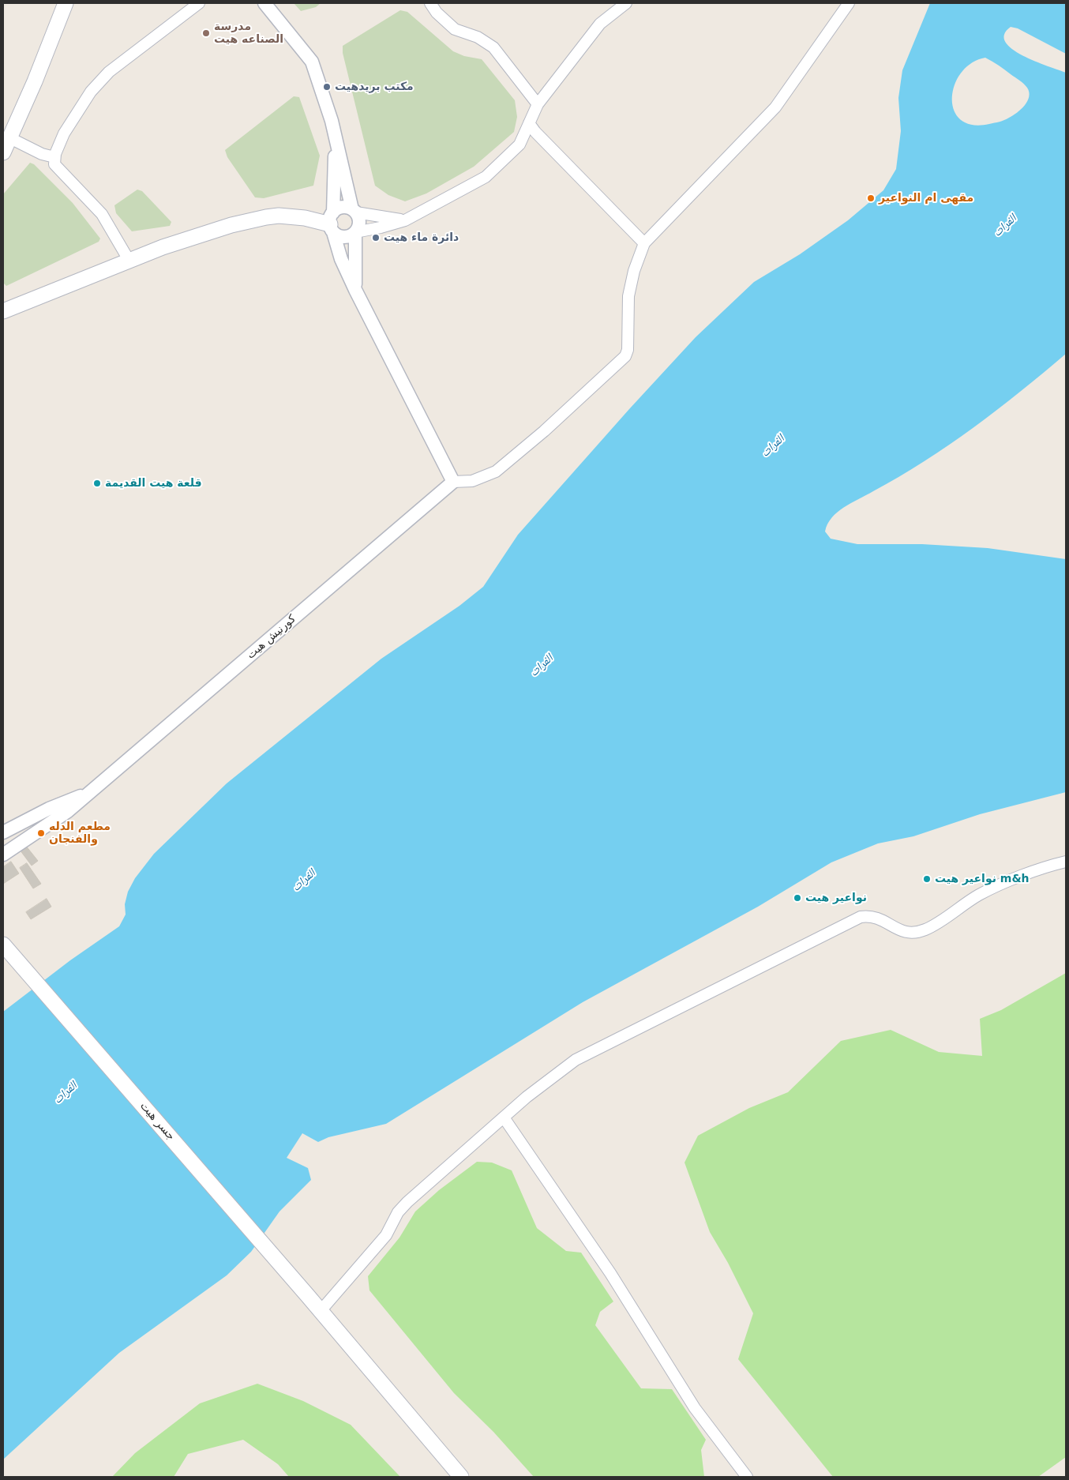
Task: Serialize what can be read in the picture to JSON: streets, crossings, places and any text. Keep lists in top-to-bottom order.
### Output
{
  "streets": {
    "main road": ["جسر هيت"],
    "street": ["كورنيش هيت"]
  },
  "water": ["الفرات"],
  "places": [
    "مدرسة الصناعه هيت",
    "مكتب بريدهيت",
    "مقهى ام النواعير",
    "دائرة ماء هيت",
    "قلعة هيت القديمة",
    "مطعم الدله والفنجان",
    "نواعير هيت m&h",
    "نواعير هيت"
  ]
}
